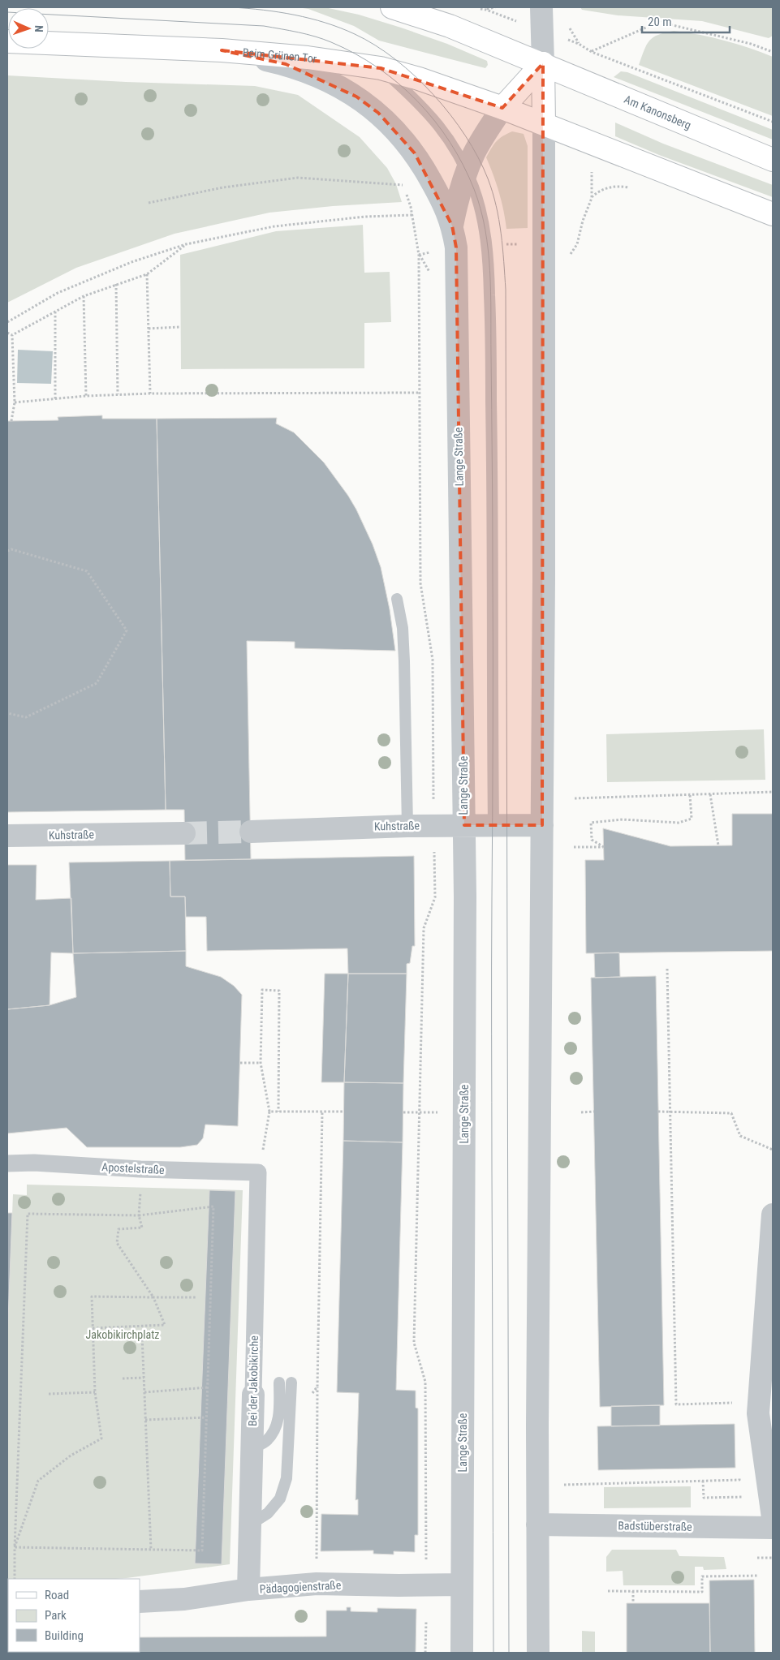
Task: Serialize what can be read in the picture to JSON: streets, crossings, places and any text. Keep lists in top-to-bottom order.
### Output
{
  "streets": {
    "main road": ["Beim Grünen Tor", "Am Kanonsberg"],
    "street": [
      "Lange Straße",
      "Kuhstraße",
      "Apostelstraße",
      "Bei der Jakobikirche",
      "Badstüberstraße",
      "Pädagogienstraße"
    ]
  },
  "crossings": [
    ["Beim Grünen Tor", "Lange Straße"],
    ["Lange Straße", "Kuhstraße"],
    ["Lange Straße", "Pädagogienstraße"],
    ["Apostelstraße", "Bei der Jakobikirche"],
    ["Bei der Jakobikirche", "Pädagogienstraße"]
  ],
  "parks": ["Jakobikirchplatz"],
  "legend": ["Road", "Park", "Building"],
  "scale_bar": "20 m",
  "north": "right"
}
